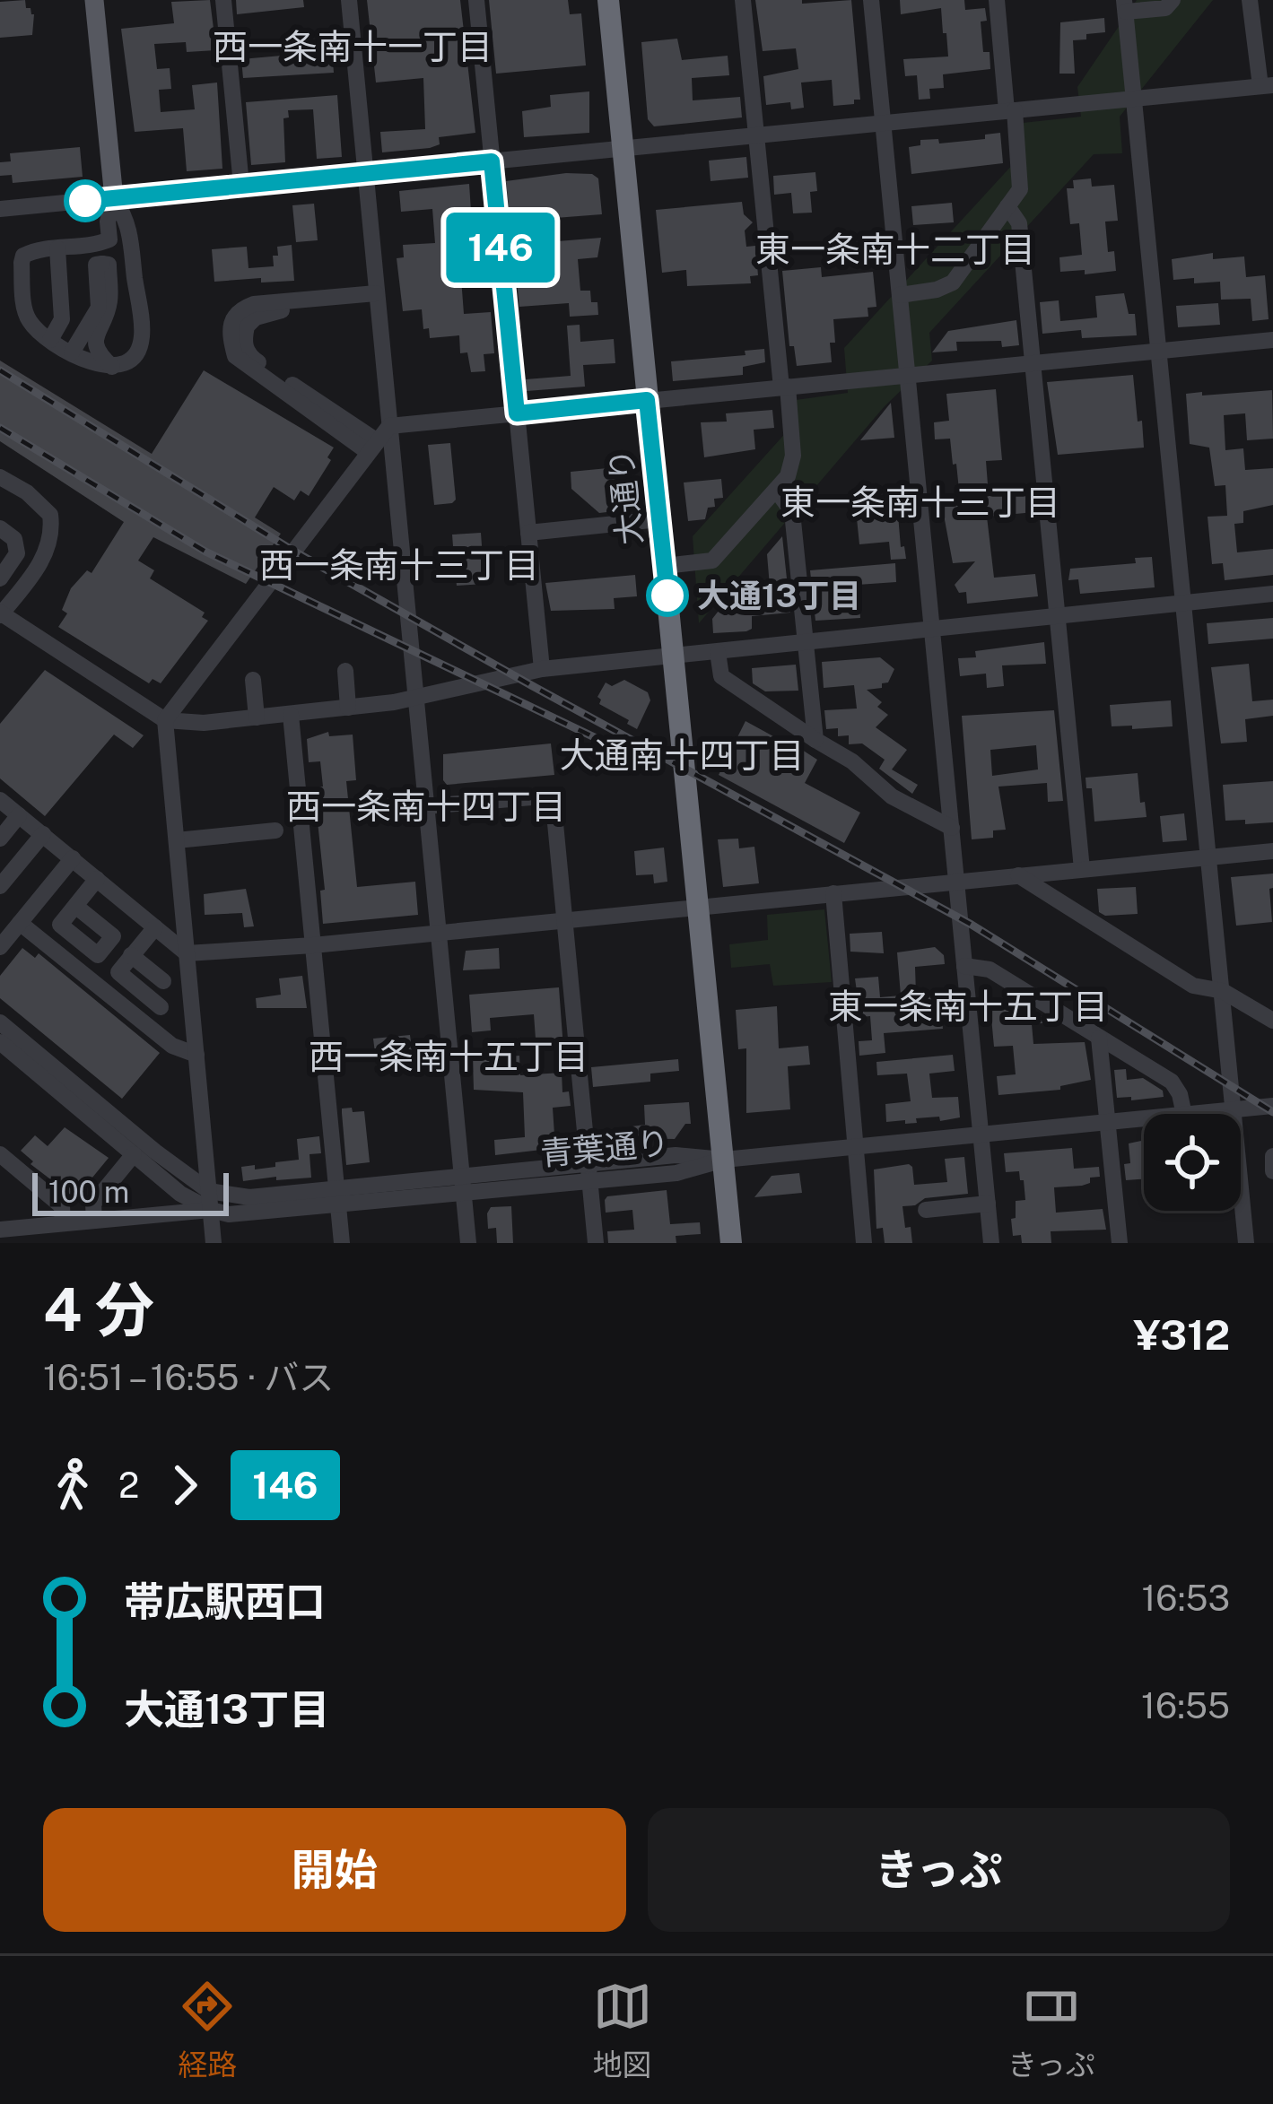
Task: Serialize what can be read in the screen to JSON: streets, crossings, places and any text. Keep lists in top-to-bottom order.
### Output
{
  "streets": {
    "highway": ["大通り"],
    "street": ["青葉通り"]
  },
  "crossings": [
    ["大通り", "青葉通り"]
  ],
  "districts": [
    "西一条南十一丁目",
    "東一条南十二丁目",
    "東一条南十三丁目",
    "西一条南十三丁目",
    "大通南十四丁目",
    "西一条南十四丁目",
    "東一条南十五丁目",
    "西一条南十五丁目"
  ],
  "places": ["大通13丁目"],
  "lines": ["bus line 146"],
  "scale_bar": "100 m",
  "page": {
    "on_map": "146",
    "scale": "100 m",
    "heading": ["4 分", "16:51 – 16:55 · バス", "¥312"],
    "legs": ["2", "146"],
    "list": [
      {
        "name": "帯広駅西口",
        "value": "16:53"
      },
      {
        "name": "大通13丁目",
        "value": "16:55"
      }
    ],
    "buttons": ["開始", "きっぷ"],
    "tabs": ["経路", "地図", "きっぷ"]
  }
}
